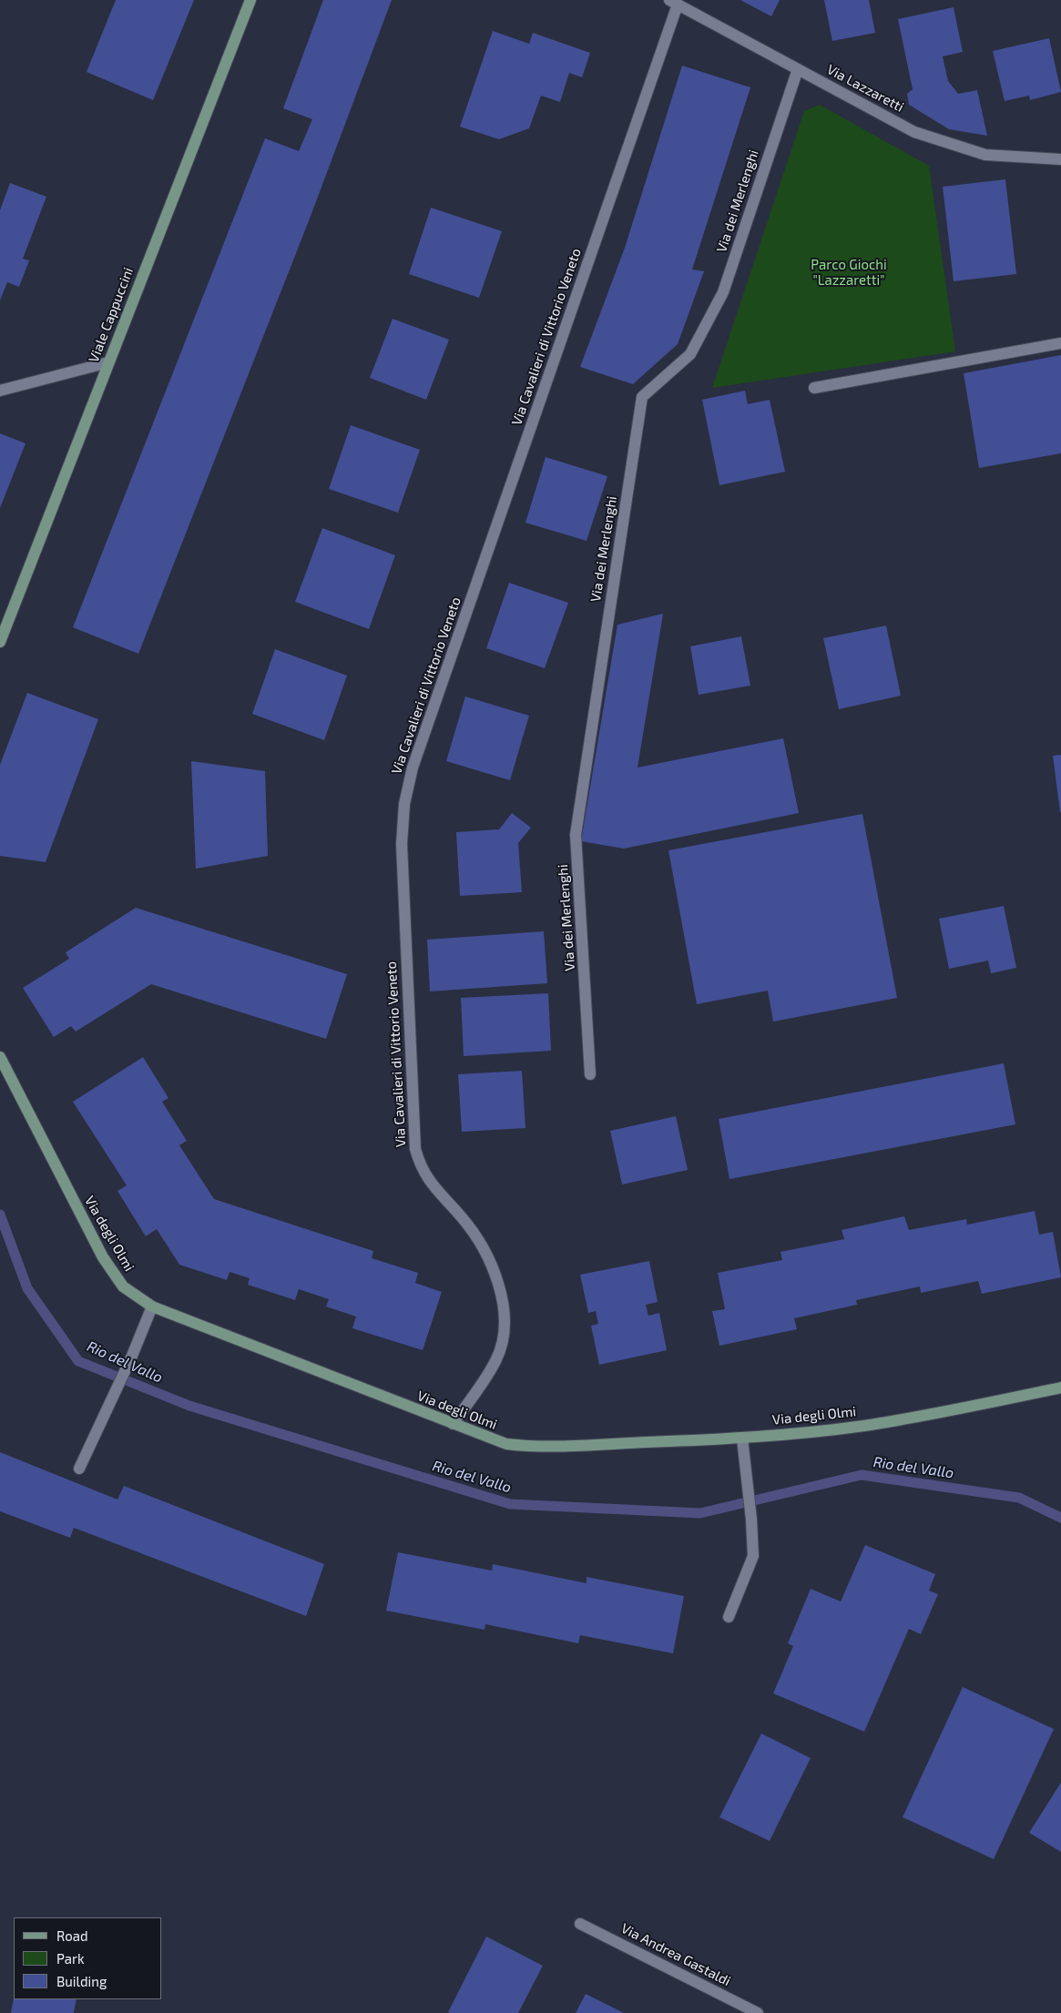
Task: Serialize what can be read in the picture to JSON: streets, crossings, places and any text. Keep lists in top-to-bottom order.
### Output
{
  "streets": {
    "main road": ["Viale Cappuccini", "Via degli Olmi"],
    "street": [
      "Via Lazzaretti",
      "Via dei Merlenghi",
      "Via Cavalieri di Vittorio Veneto",
      "Via Andrea Gastaldi"
    ]
  },
  "crossings": [
    ["Via Lazzaretti", "Via dei Merlenghi"],
    ["Via Lazzaretti", "Via Cavalieri di Vittorio Veneto"],
    ["Via Cavalieri di Vittorio Veneto", "Via degli Olmi"]
  ],
  "water": ["Rio del Vallo"],
  "parks": ["Parco Giochi \"Lazzaretti\""],
  "legend": ["Road", "Park", "Building"]
}
